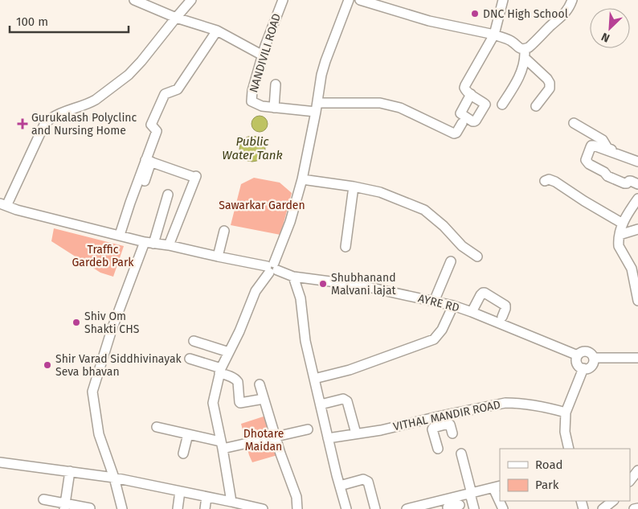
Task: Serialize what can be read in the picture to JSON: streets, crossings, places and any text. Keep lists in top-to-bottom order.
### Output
{
  "streets": {
    "street": ["NANDIVILI ROAD", "AYRE RD", "VITHAL MANDIR ROAD"]
  },
  "water": ["Public Water Tank"],
  "parks": ["Sawarkar Garden", "Traffic Gardeb Park", "Dhotare Maidan"],
  "places": {
    "other": [
      "DNC High School",
      "Shubhanand Malvani lajat",
      "Shiv Om Shakti CHS",
      "Shir Varad Siddhivinayak Seva bhavan"
    ],
    "health": ["Gurukalash Polyclinc and Nursing Home"]
  },
  "legend": ["Road", "Park"],
  "scale_bar": "100 m",
  "north": "bottom left"
}
